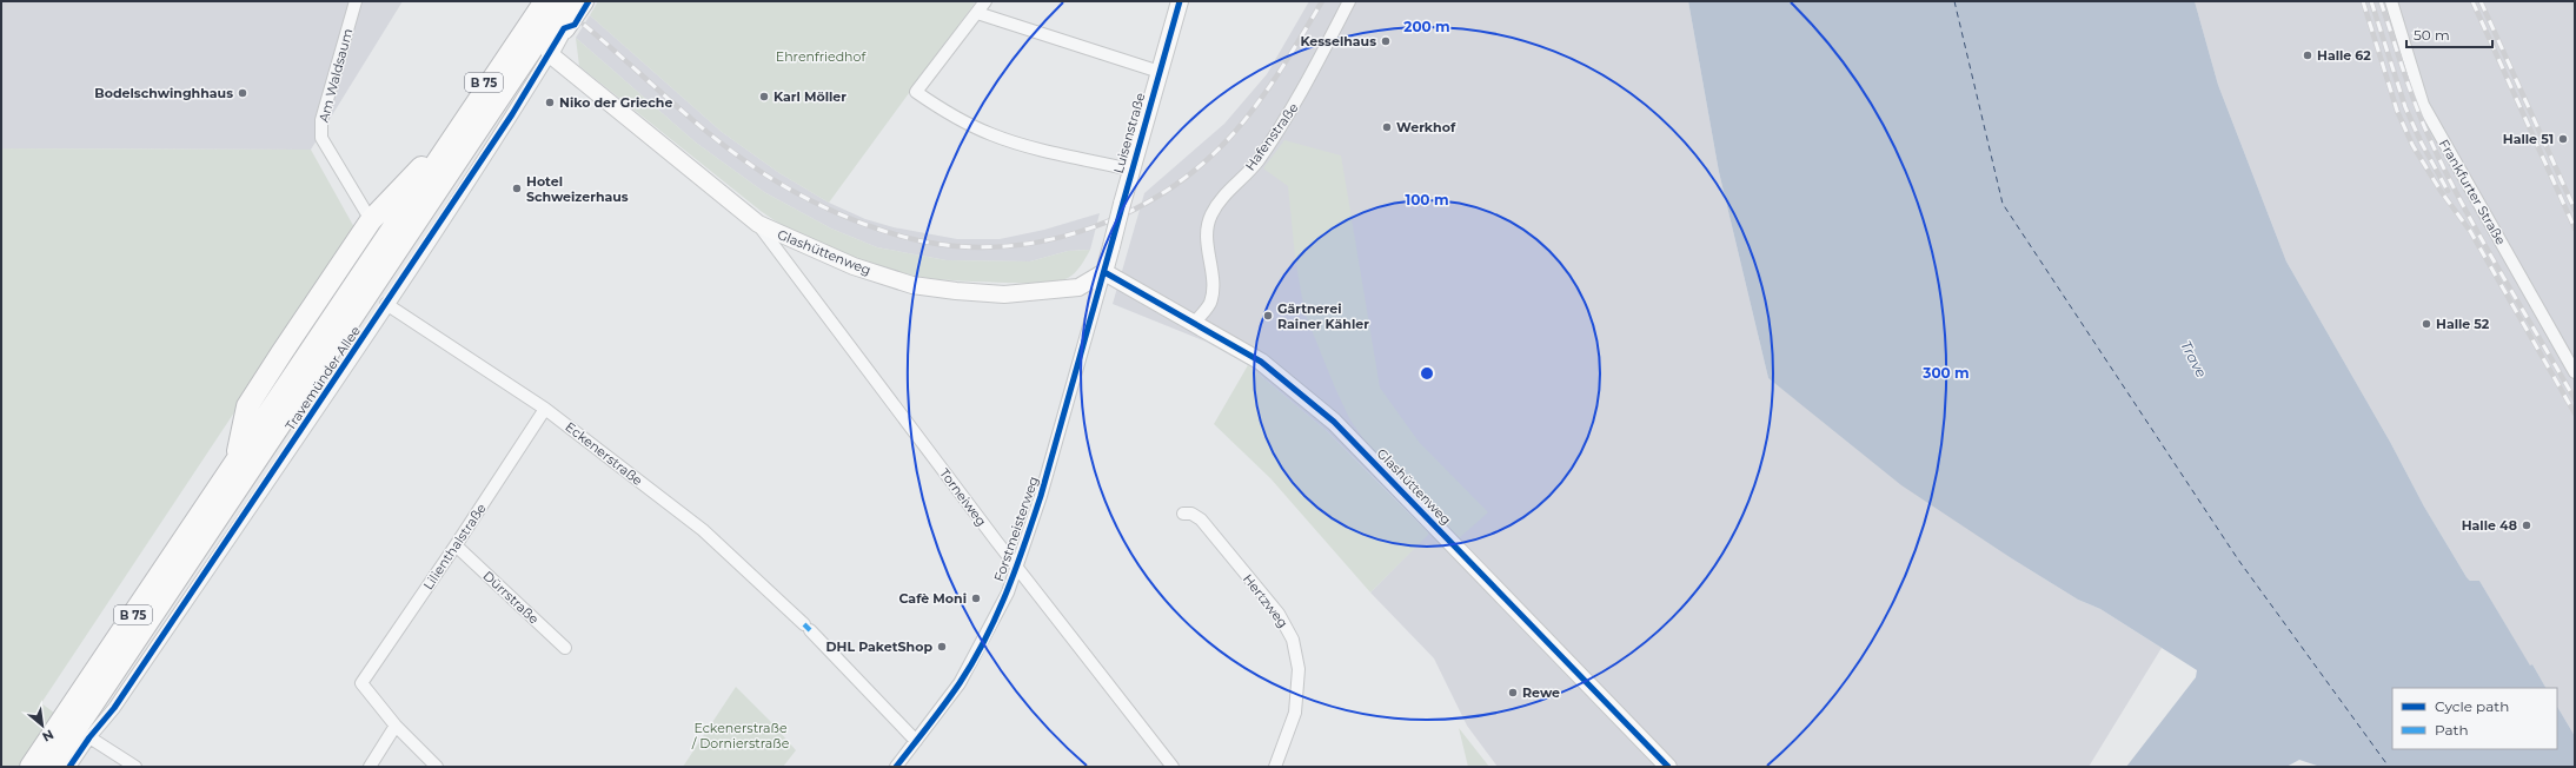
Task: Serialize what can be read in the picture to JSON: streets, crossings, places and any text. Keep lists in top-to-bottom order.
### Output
{
  "streets": {
    "highway": ["B 75", "Travemünder Allee"],
    "street": [
      "Am Waldsaum",
      "Luisenstraße",
      "Hafenstraße",
      "Frankfurter Straße",
      "Glashüttenweg",
      "Eckenerstraße",
      "Torneiweg",
      "Forstmeisterweg",
      "Lilienthalstraße",
      "Dürrstraße",
      "Hertzweg"
    ]
  },
  "crossings": [
    ["B 75", "Travemünder Allee"],
    ["Luisenstraße", "Glashüttenweg"],
    ["Luisenstraße", "Forstmeisterweg"],
    ["Hafenstraße", "Glashüttenweg"],
    ["Glashüttenweg", "Travemünder Allee"],
    ["Glashüttenweg", "Torneiweg"],
    ["Glashüttenweg", "Forstmeisterweg"],
    ["Travemünder Allee", "Eckenerstraße"],
    ["Eckenerstraße", "Forstmeisterweg"],
    ["Eckenerstraße", "Lilienthalstraße"],
    ["Torneiweg", "Forstmeisterweg"],
    ["Lilienthalstraße", "Dürrstraße"]
  ],
  "water": ["Trave"],
  "parks": ["Ehrenfriedhof", "Eckenerstraße / Dornierstraße"],
  "places": [
    "Kesselhaus",
    "Halle 62",
    "Bodelschwinghhaus",
    "Karl Möller",
    "Niko der Grieche",
    "Werkhof",
    "Halle 51",
    "Hotel Schweizerhaus",
    "Gärtnerei Rainer Kähler",
    "Halle 52",
    "Halle 48",
    "Cafè Moni",
    "DHL PaketShop",
    "Rewe"
  ],
  "legend": ["Cycle path", "Path"],
  "scale_bar": "50 m",
  "north": "bottom right",
  "rings": ["200 m", "100 m", "300 m"]
}
